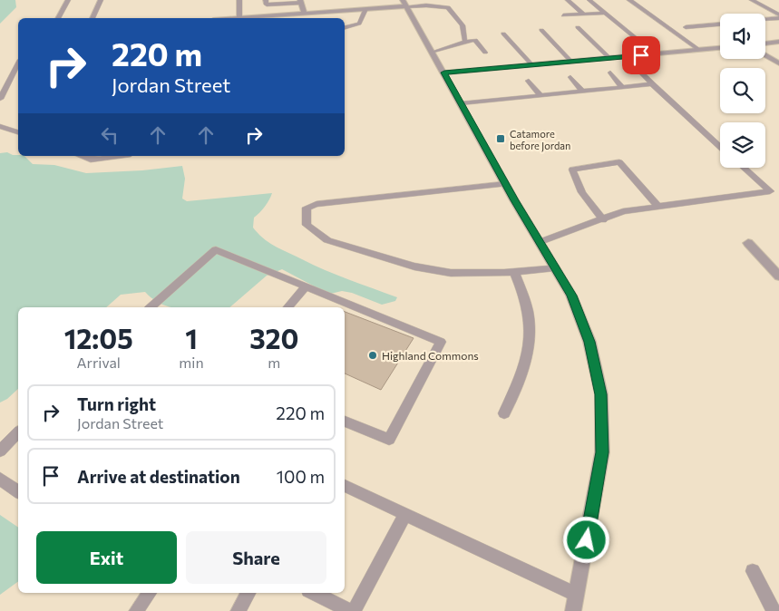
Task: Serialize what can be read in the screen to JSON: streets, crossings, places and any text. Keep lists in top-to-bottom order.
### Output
{
  "places": {
    "transit": ["Catamore before Jordan"],
    "other": ["Highland Commons"]
  },
  "page": {
    "turn": ["220 m", "Jordan Street"],
    "eta": [
      "12:05",
      "Arrival",
      "1",
      "min",
      "320",
      "m"
    ],
    "list": [
      {
        "name": "Turn right",
        "note": "Jordan Street",
        "value": "220 m"
      },
      {
        "name": "Arrive at destination",
        "value": "100 m"
      }
    ],
    "buttons": ["Exit", "Share"]
  }
}
